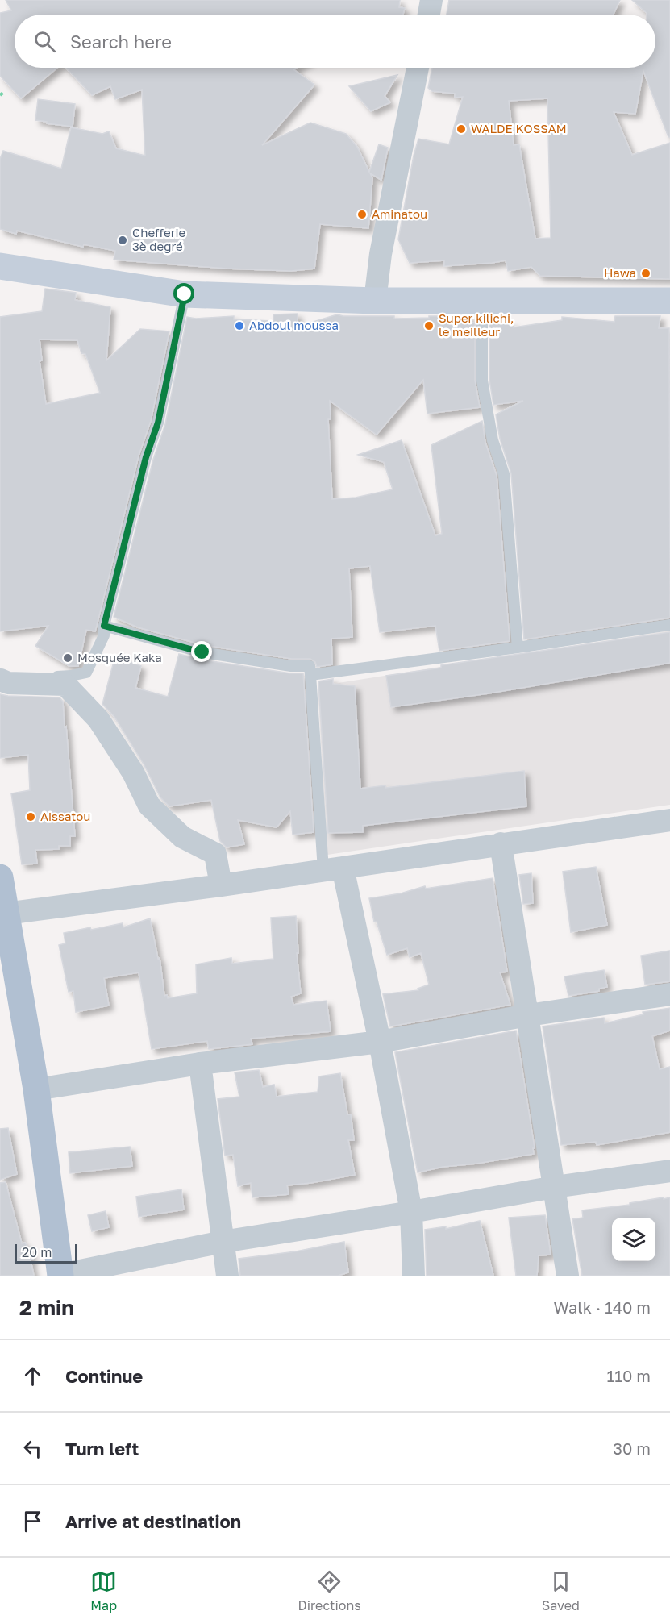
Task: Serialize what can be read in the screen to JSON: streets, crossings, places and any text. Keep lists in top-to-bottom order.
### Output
{
  "places": [
    "WALDE KOSSAM",
    "Aminatou",
    "Chefferie 3è degré",
    "Hawa",
    "Abdoul moussa",
    "Super kilichi, le meilleur",
    "Mosquée Kaka",
    "Aissatou"
  ],
  "scale_bar": "20 m",
  "page": {
    "search": "Search here",
    "scale": "20 m",
    "heading": ["2 min", "Walk · 140 m"],
    "list": [
      ["Continue", "110 m"],
      ["Turn left", "30 m"],
      "Arrive at destination"
    ],
    "nav": ["Map", "Directions", "Saved"]
  }
}
